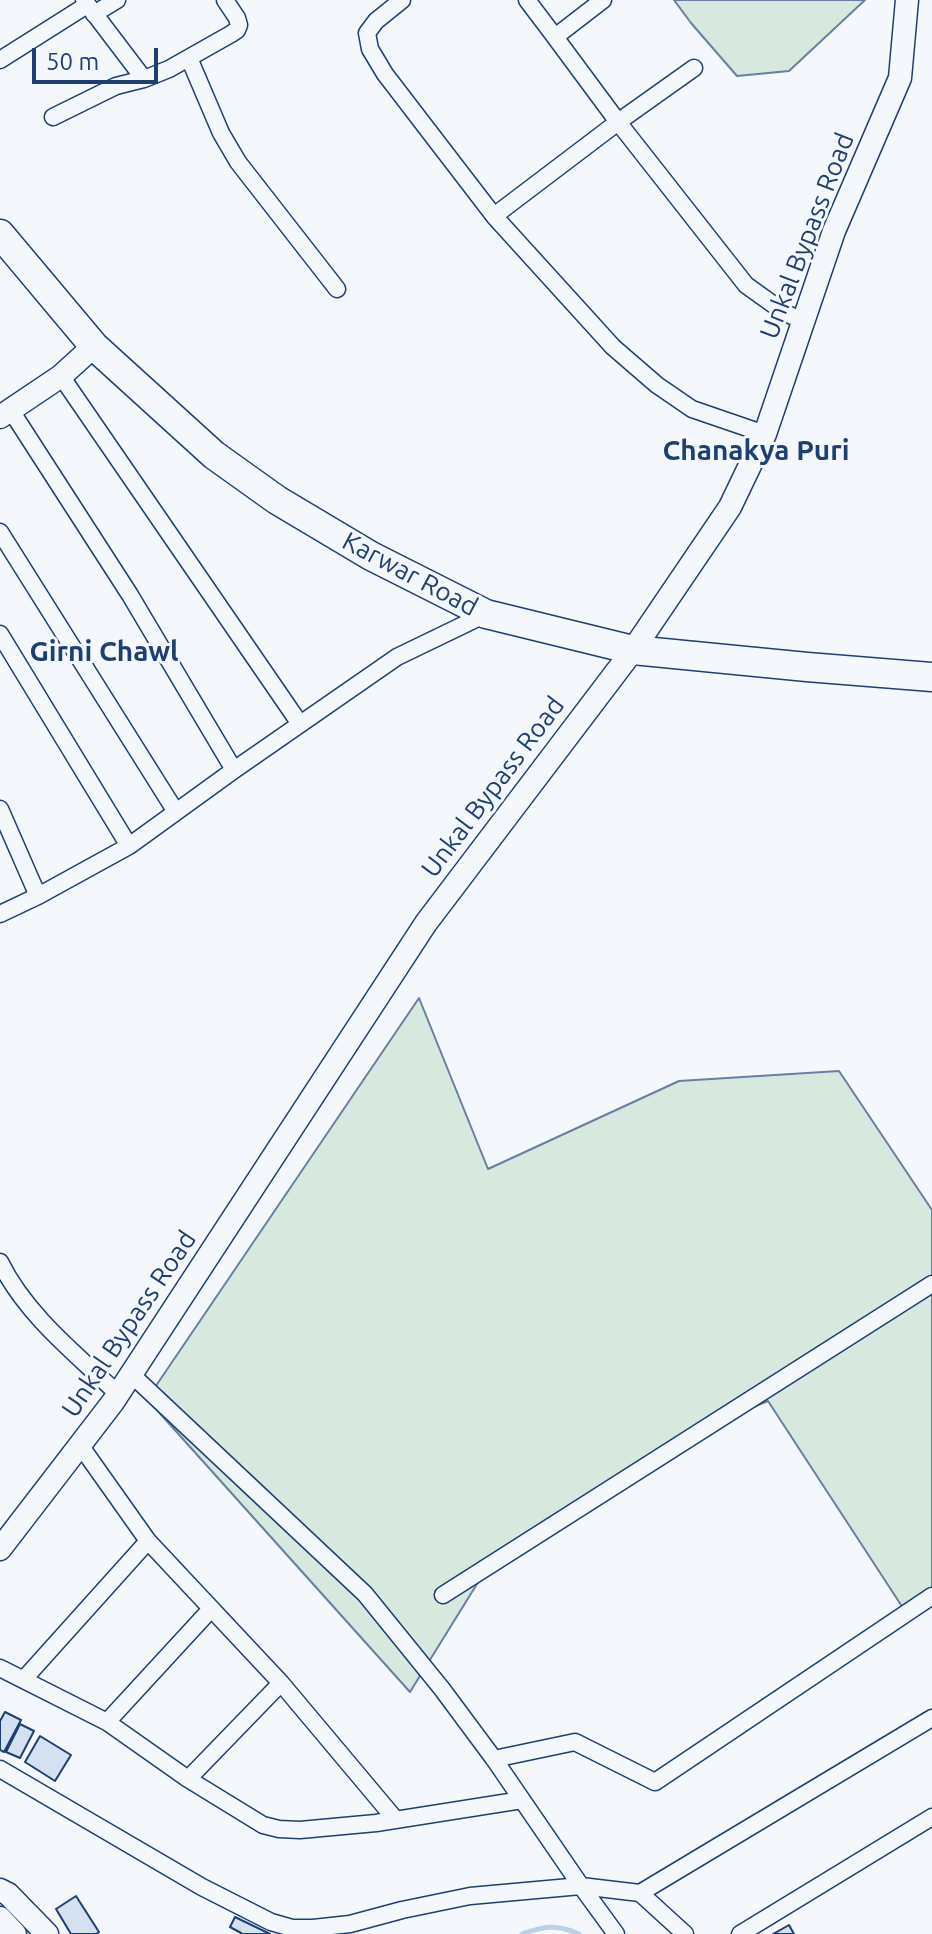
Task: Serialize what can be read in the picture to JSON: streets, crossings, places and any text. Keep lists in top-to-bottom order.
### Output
{
  "streets": {
    "highway": ["Karwar Road"],
    "main road": ["Unkal Bypass Road"]
  },
  "crossings": [
    ["Unkal Bypass Road", "Karwar Road"]
  ],
  "districts": ["Chanakya Puri", "Girni Chawl"],
  "scale_bar": "50 m"
}
